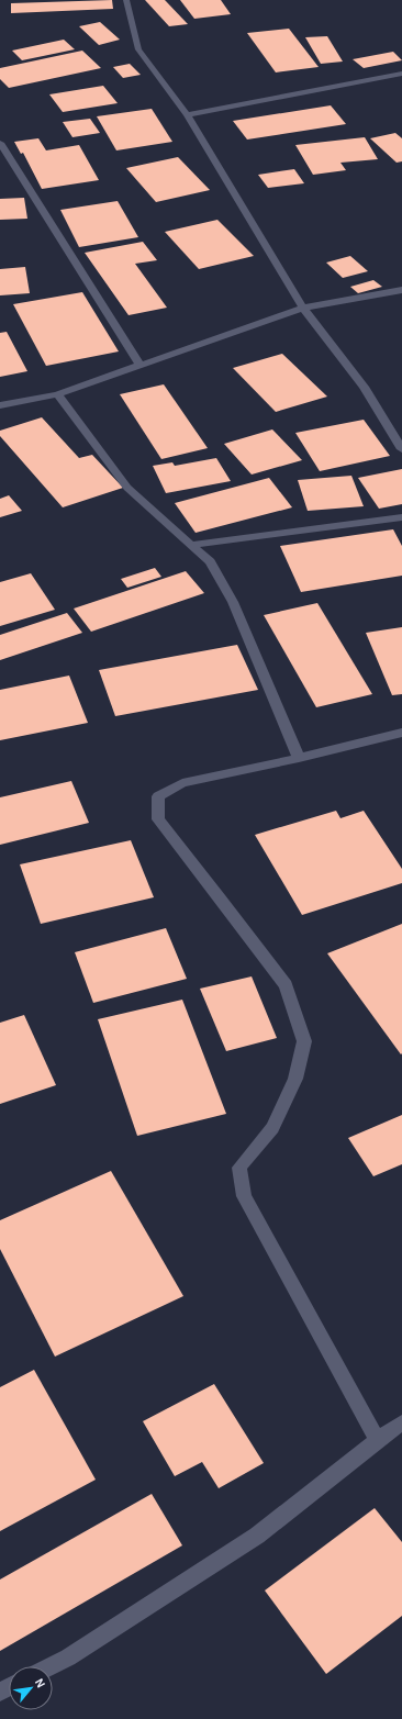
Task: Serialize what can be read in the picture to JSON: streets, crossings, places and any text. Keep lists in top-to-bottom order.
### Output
{
  "north": "top right"
}
